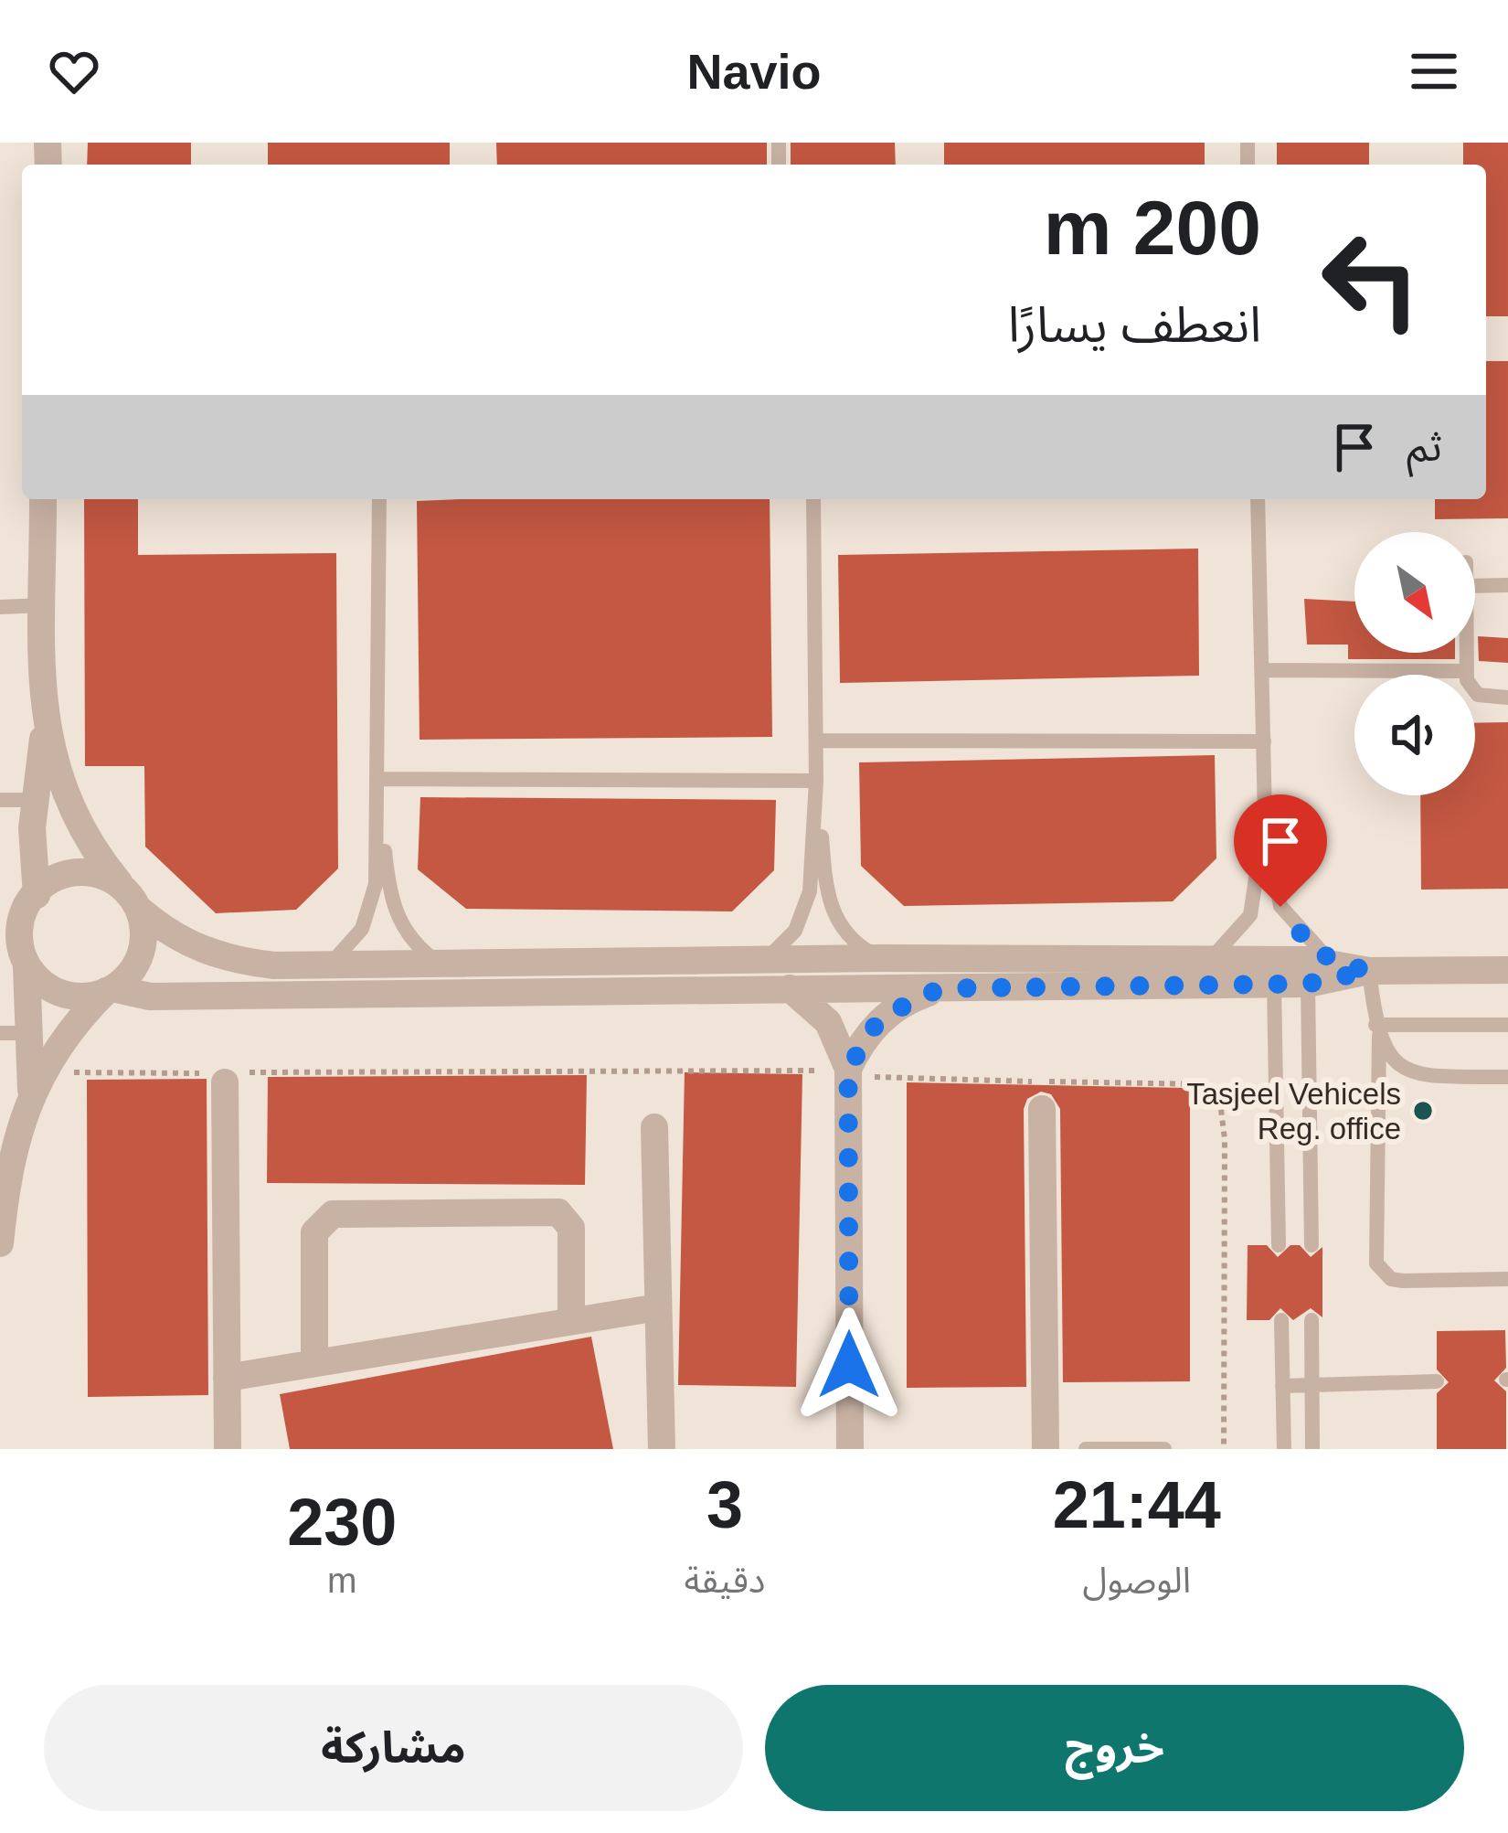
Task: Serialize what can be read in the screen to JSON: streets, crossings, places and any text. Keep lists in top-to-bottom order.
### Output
{
  "places": ["Tasjeel Vehicels Reg. office"],
  "north": "bottom right",
  "page": {
    "header": "Navio",
    "turn": ["200 m", "انعطف يسارًا"],
    "then": "ثم",
    "eta": [
      "21:44",
      "الوصول",
      "3",
      "دقيقة",
      "230",
      "m"
    ],
    "buttons": ["خروج", "مشاركة"]
  }
}
